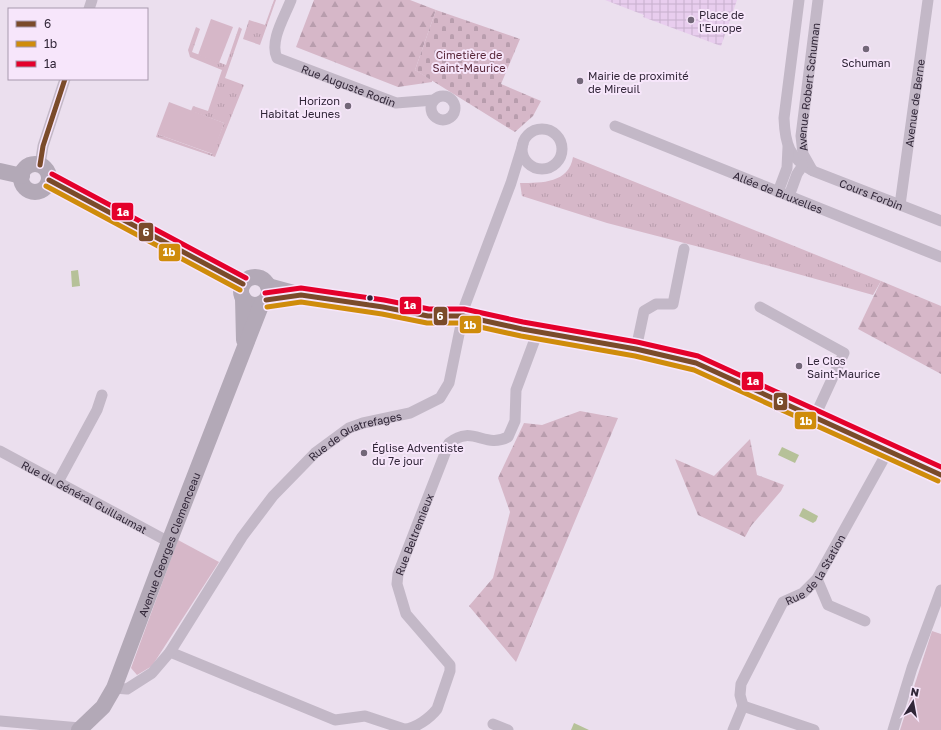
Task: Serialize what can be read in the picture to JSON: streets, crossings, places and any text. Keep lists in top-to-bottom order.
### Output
{
  "streets": {
    "main road": ["Avenue Georges Clemenceau"],
    "street": [
      "Rue Auguste Rodin",
      "Avenue Robert Schuman",
      "Avenue de Berne",
      "Allée de Bruxelles",
      "Cours Forbin",
      "Rue de Quatrefages",
      "Rue du Général Guillaumat",
      "Rue Beltremieux",
      "Rue de la Station"
    ]
  },
  "crossings": [
    ["Avenue Robert Schuman", "Cours Forbin"],
    ["Avenue de Berne", "Cours Forbin"],
    ["Rue de Quatrefages", "Rue Beltremieux"],
    ["Rue de Quatrefages", "Avenue Georges Clemenceau"],
    ["Rue du Général Guillaumat", "Avenue Georges Clemenceau"]
  ],
  "parks": ["Cimetière de Saint-Maurice"],
  "places": [
    "Place de l'Europe",
    "Schuman",
    "Mairie de proximité de Mireuil",
    "Horizon Habitat Jeunes",
    "Le Clos Saint-Maurice",
    "Église Adventiste du 7e jour"
  ],
  "lines": ["transit line 6", "transit line 1a", "transit line 1b"],
  "legend": ["6", "1b", "1a"],
  "north": "top"
}
